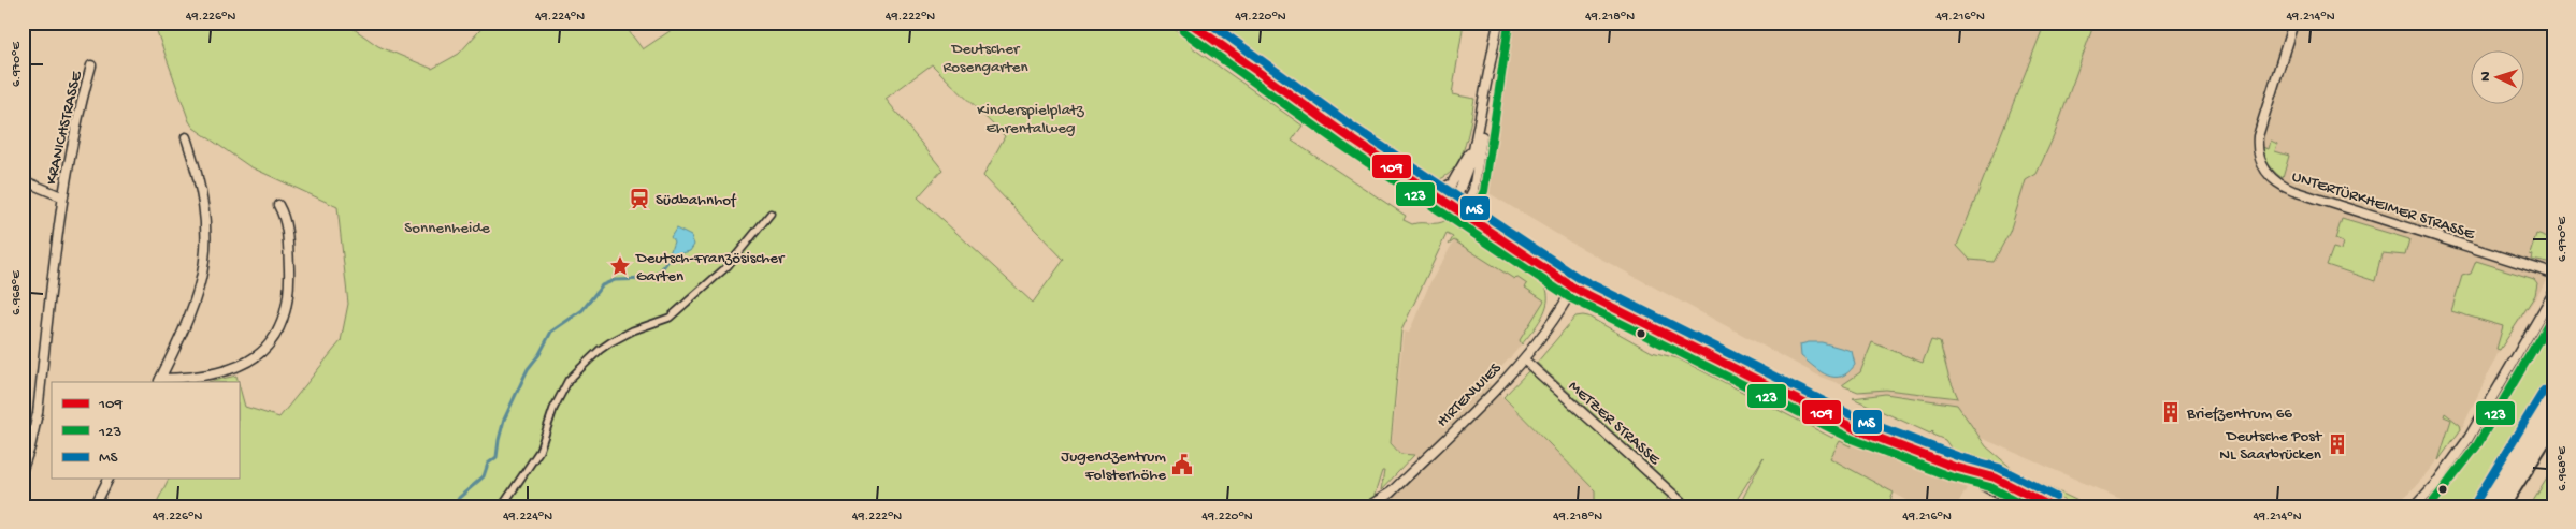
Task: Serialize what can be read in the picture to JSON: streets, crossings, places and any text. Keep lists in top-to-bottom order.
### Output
{
  "streets": {
    "street": [
      "KRANICHSTRASSE",
      "UNTERTÜRKHEIMER STRASSE",
      "HIRTENWIES",
      "METZER STRASSE"
    ]
  },
  "crossings": [
    ["HIRTENWIES", "METZER STRASSE"]
  ],
  "parks": ["Deutscher Rosengarten", "Kinderspielplatz Ehrentalweg", "Sonnenheide"],
  "places": {
    "station": ["Südbahnhof"],
    "place": ["Deutsch-Französischer Garten"],
    "building": ["Briefzentrum 66", "Deutsche Post NL Saarbrücken"],
    "public building": ["Jugendzentrum Folsterhöhe"]
  },
  "lines": ["transit line 109", "transit line MS", "transit line 123"],
  "legend": ["109", "123", "MS"],
  "north": "left",
  "coordinates": [
    "49.226°N",
    "49.224°N",
    "49.222°N",
    "49.220°N",
    "49.218°N",
    "49.216°N",
    "49.214°N",
    "6.970°E",
    "6.968°E"
  ]
}
